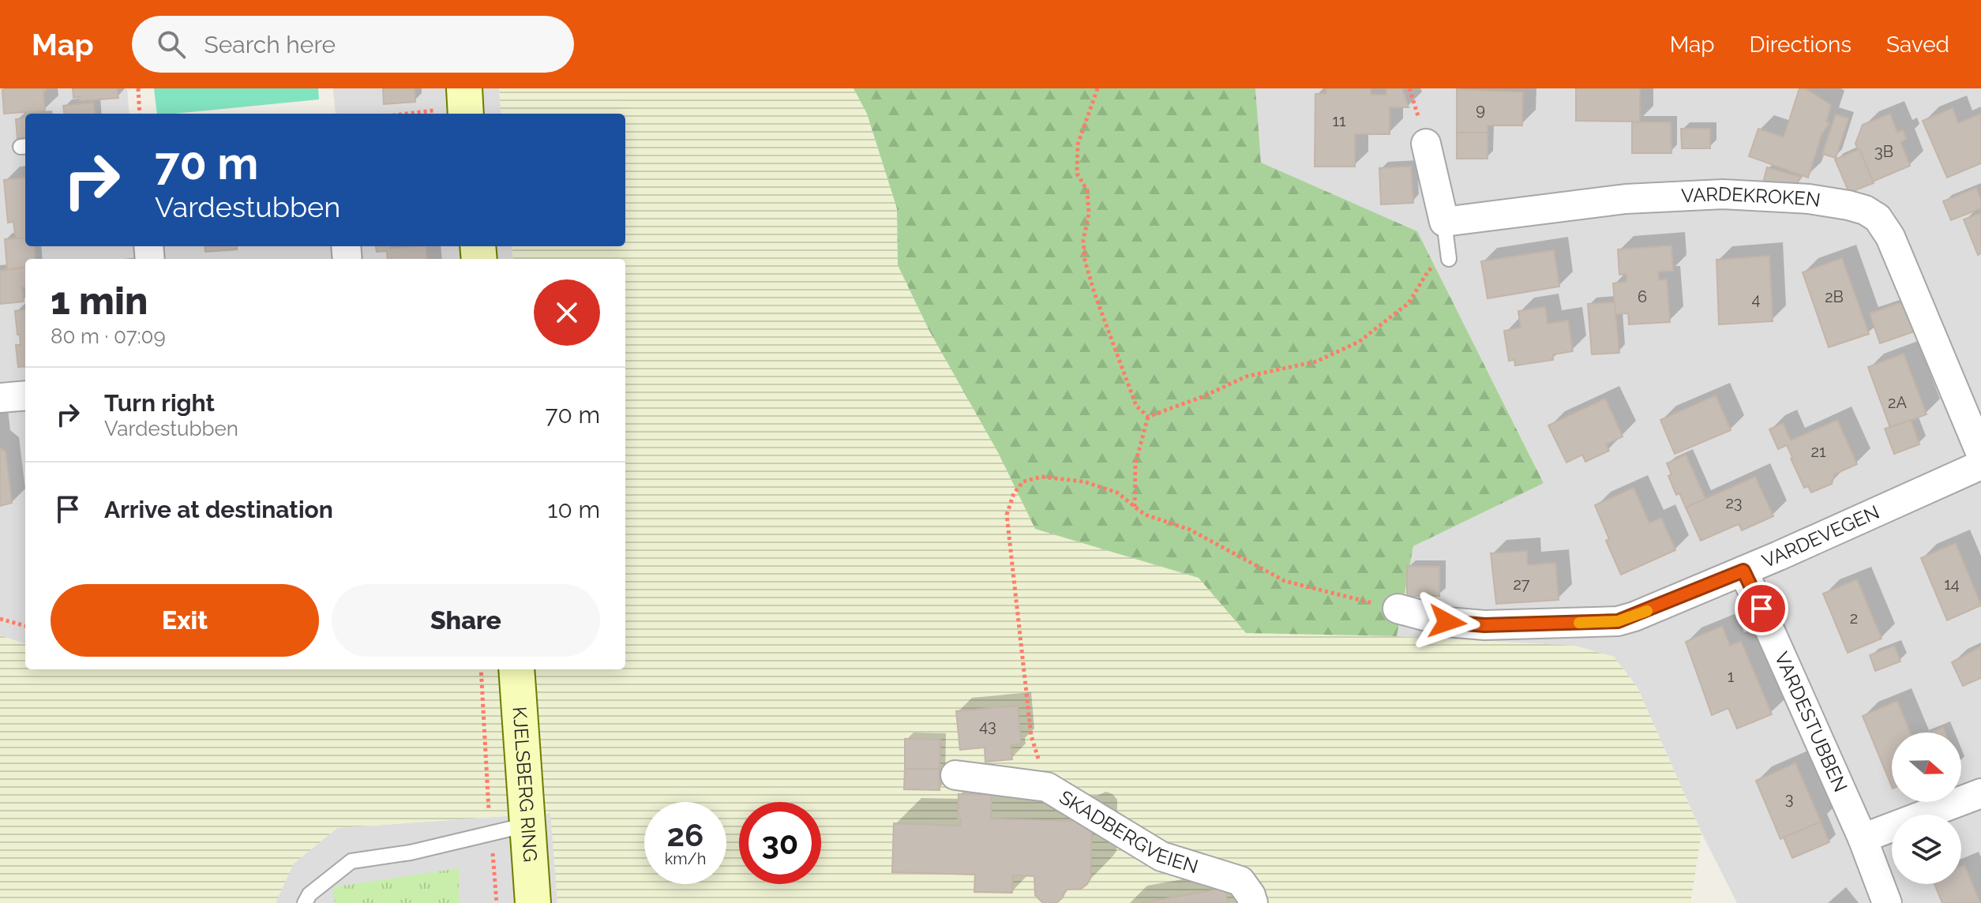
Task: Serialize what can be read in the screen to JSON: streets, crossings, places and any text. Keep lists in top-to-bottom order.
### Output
{
  "streets": {
    "street": [
      "VARDEKROKEN",
      "VARDEVEGEN",
      "VARDESTUBBEN",
      "KJELSBERG RING",
      "SKADBERGVEIEN"
    ]
  },
  "crossings": [
    ["VARDEVEGEN", "VARDESTUBBEN"]
  ],
  "house_numbers": [
    "9",
    "11",
    "3B",
    "6",
    "2B",
    "4",
    "2A",
    "21",
    "23",
    "27",
    "14",
    "2",
    "1",
    "43",
    "3"
  ],
  "north": "right",
  "page": {
    "header": "Map",
    "search": "Search here",
    "nav": ["Map", "Directions", "Saved"],
    "turn": ["70 m", "Vardestubben"],
    "heading": ["1 min", "80 m · 07:09"],
    "list": [
      {
        "name": "Turn right",
        "note": "Vardestubben",
        "value": "70 m"
      },
      {
        "name": "Arrive at destination",
        "value": "10 m"
      }
    ],
    "buttons": ["Exit", "Share"],
    "speed": "26 km/h",
    "limit": "30"
  }
}
